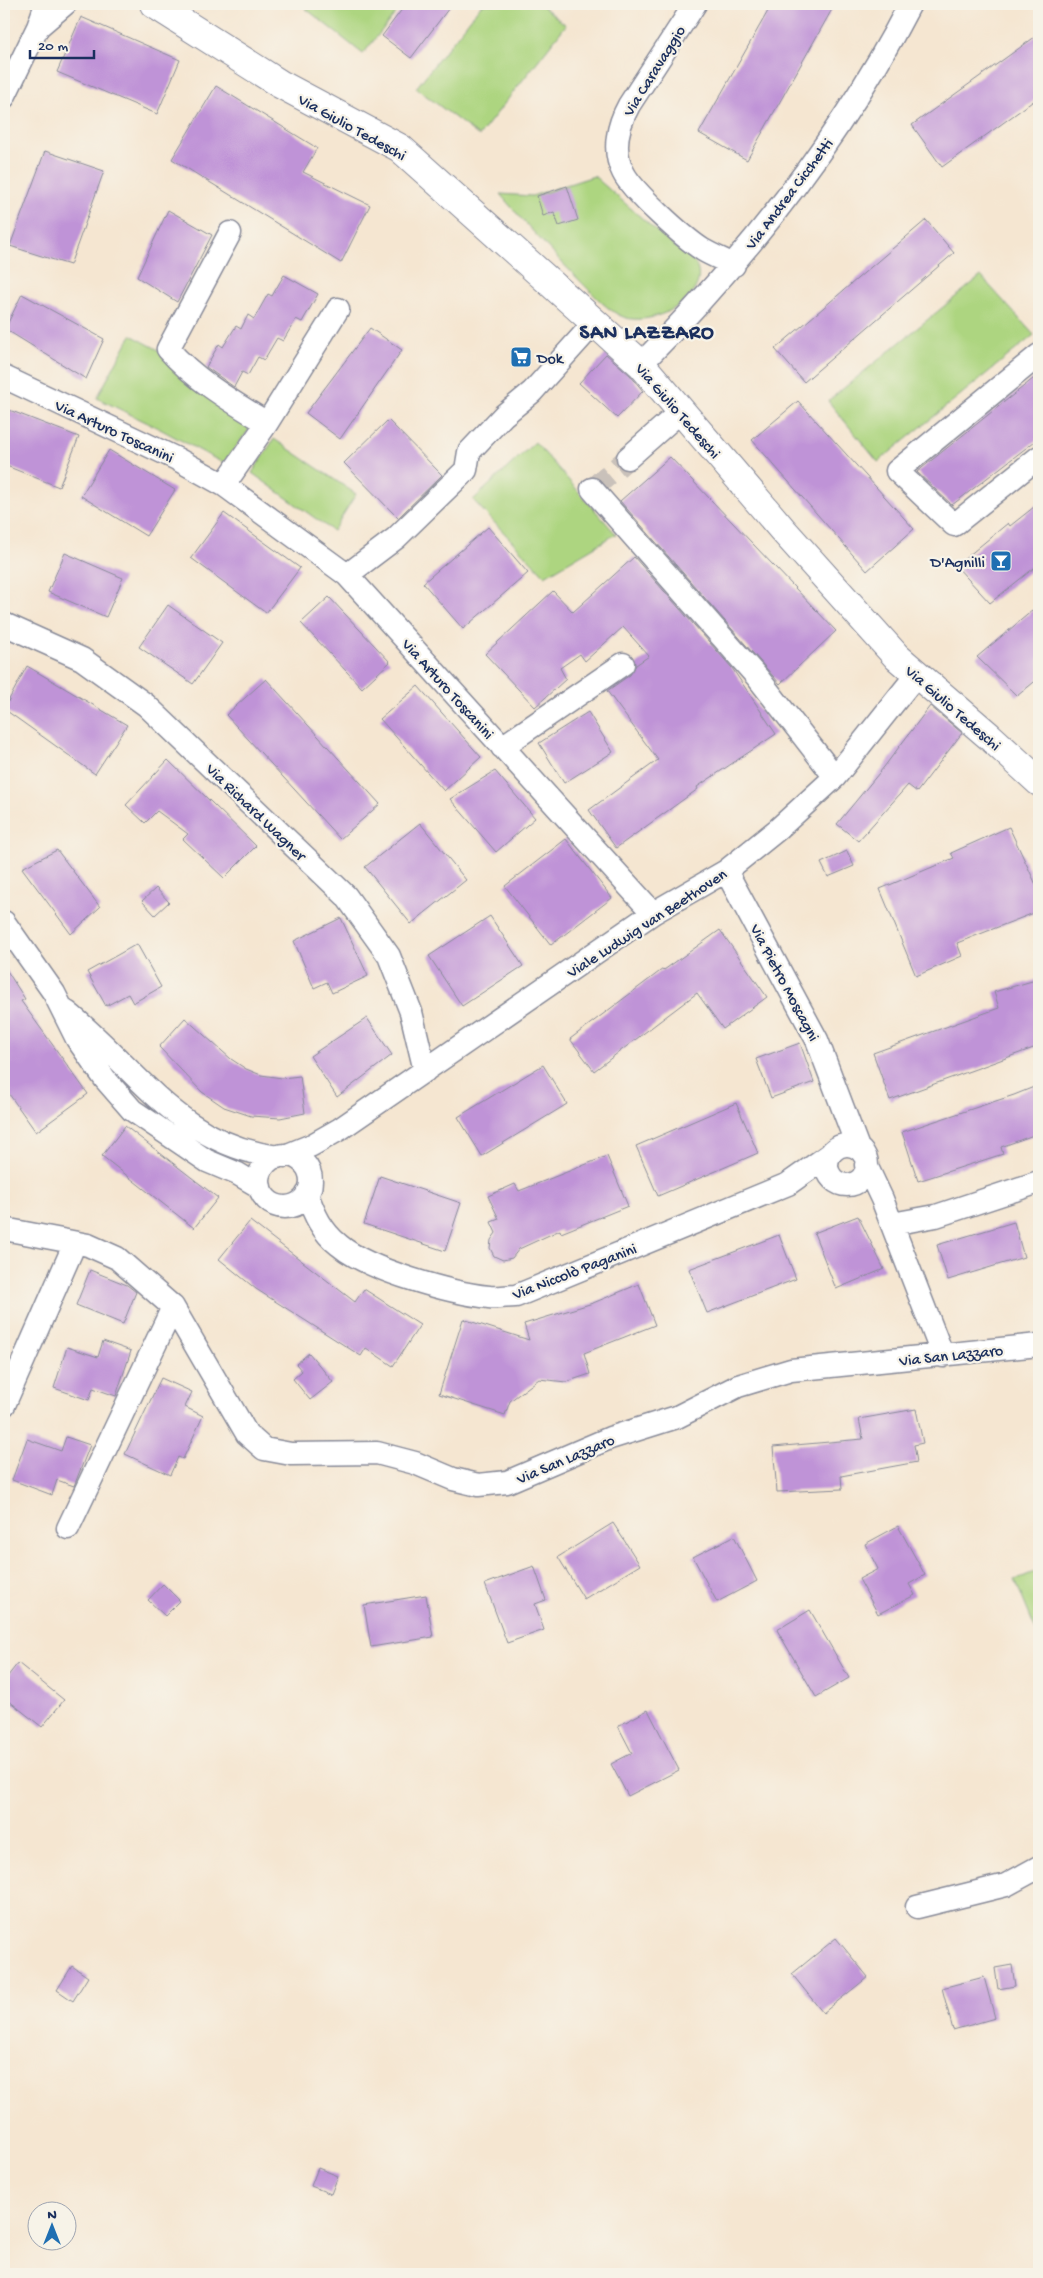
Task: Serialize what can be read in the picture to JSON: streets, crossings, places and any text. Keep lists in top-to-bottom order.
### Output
{
  "streets": {
    "street": [
      "Via Caravaggio",
      "Via Giulio Tedeschi",
      "Via Andrea Cicchetti",
      "Via Arturo Toscanini",
      "Via Richard Wagner",
      "Viale Ludwig van Beethoven",
      "Via Pietro Moscagni",
      "Via Niccolò Paganini",
      "Via San Lazzaro"
    ]
  },
  "crossings": [
    ["Via Caravaggio", "Via Andrea Cicchetti"],
    ["Via Giulio Tedeschi", "Via Andrea Cicchetti"],
    ["Via Giulio Tedeschi", "Viale Ludwig van Beethoven"],
    ["Via Arturo Toscanini", "Viale Ludwig van Beethoven"],
    ["Via Richard Wagner", "Viale Ludwig van Beethoven"],
    ["Viale Ludwig van Beethoven", "Via Pietro Moscagni"],
    ["Viale Ludwig van Beethoven", "Via Niccolò Paganini"],
    ["Via Pietro Moscagni", "Via Niccolò Paganini"],
    ["Via Pietro Moscagni", "Via San Lazzaro"]
  ],
  "districts": ["SAN LAZZARO"],
  "places": {
    "supermarket": ["Dok"],
    "bar": ["D'Agnilli"]
  },
  "scale_bar": "20 m",
  "north": "top"
}
